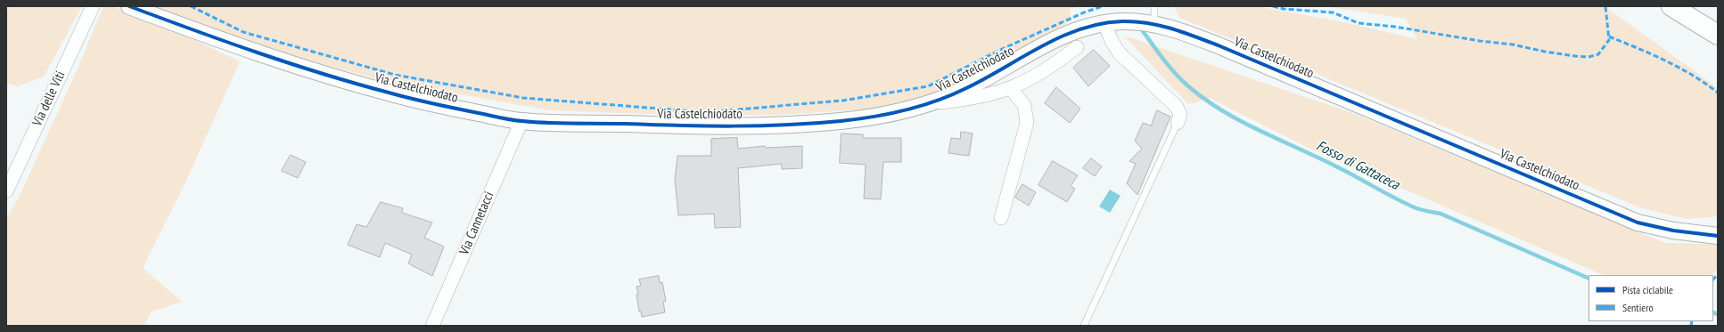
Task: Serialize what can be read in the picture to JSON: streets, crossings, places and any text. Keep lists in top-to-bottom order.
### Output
{
  "streets": {
    "street": ["Via Castelchiodato", "Via delle Viti", "Via Cannetacci"]
  },
  "crossings": [
    ["Via Castelchiodato", "Via Cannetacci"]
  ],
  "water": ["Fosso di Gattaceca"],
  "legend": ["Pista ciclabile", "Sentiero"]
}
